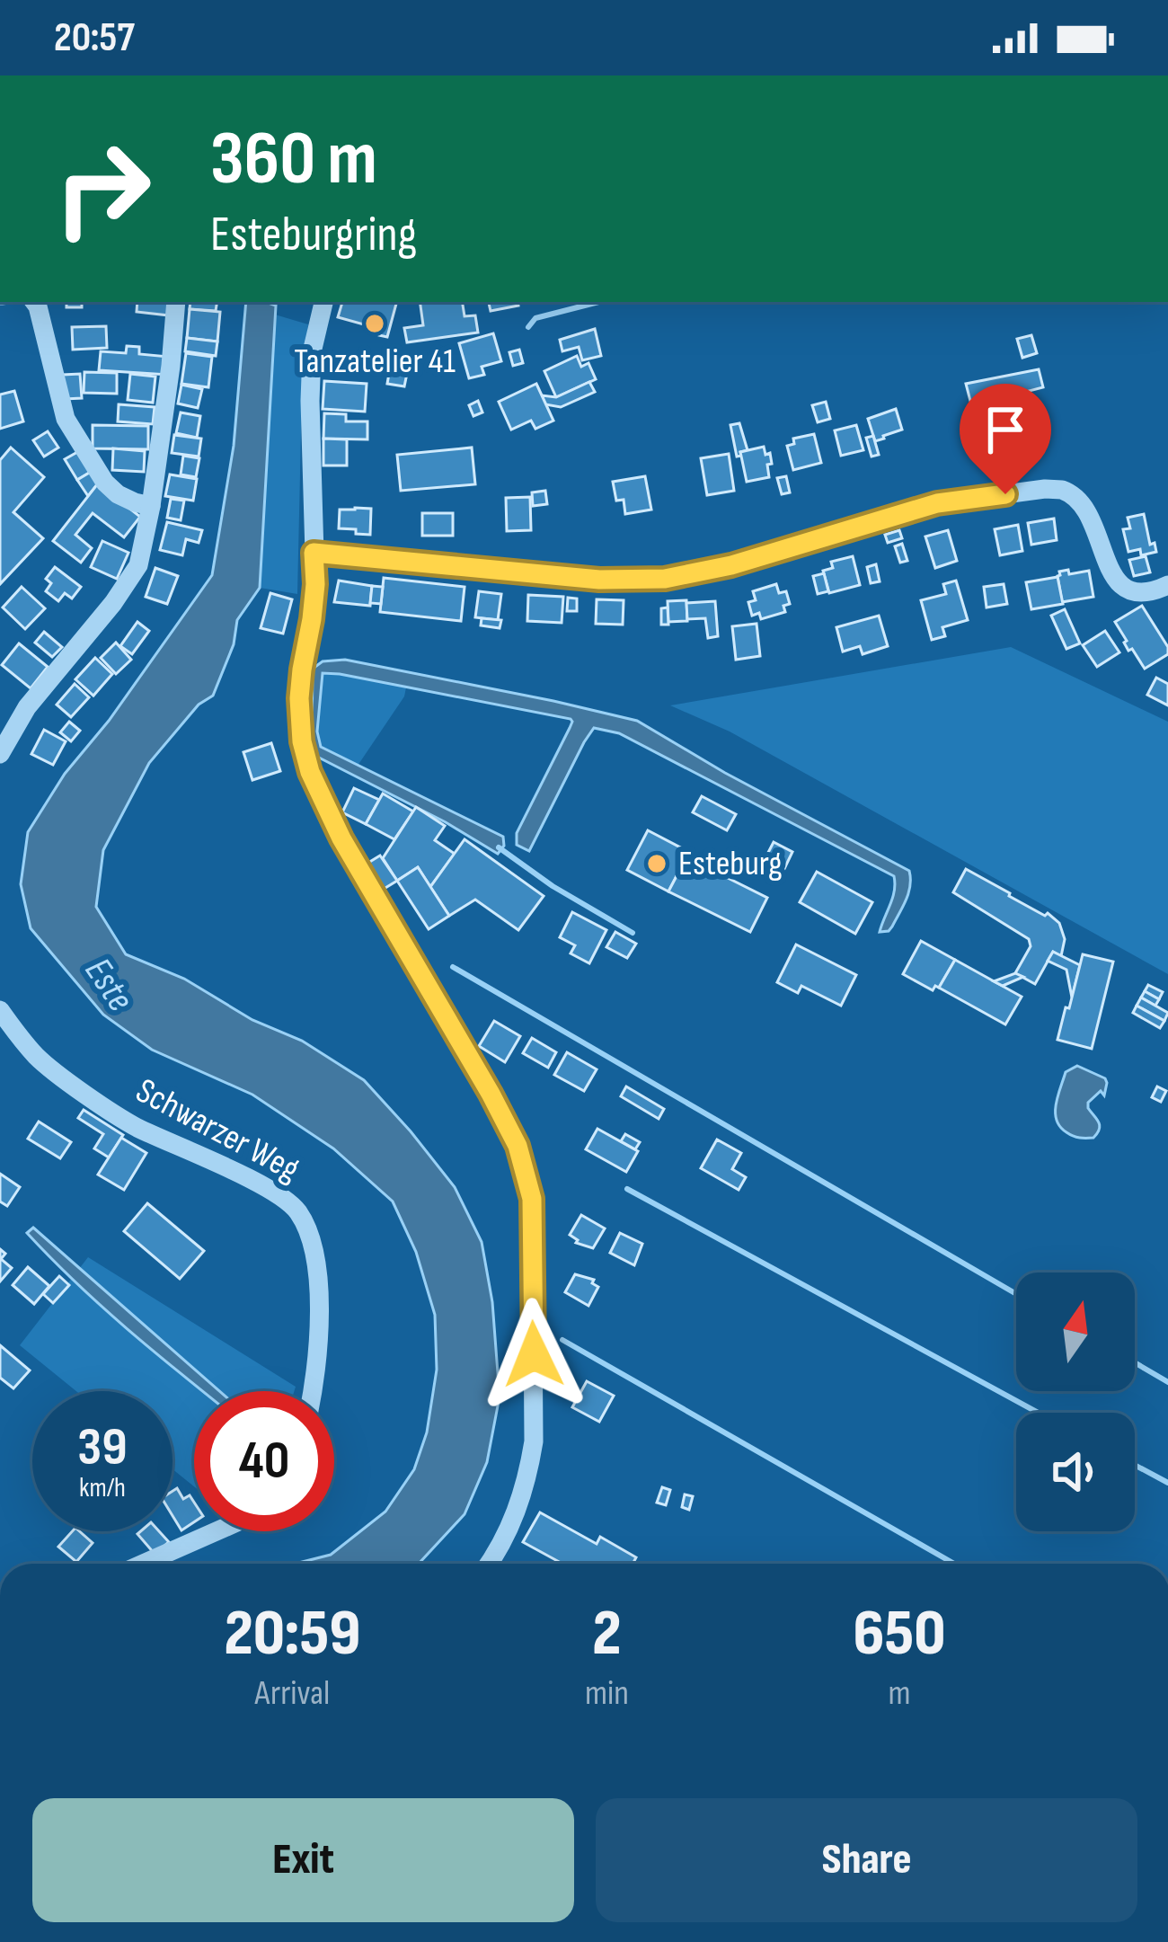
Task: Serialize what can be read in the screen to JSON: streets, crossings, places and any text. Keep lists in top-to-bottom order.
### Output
{
  "streets": {
    "street": ["Schwarzer Weg"]
  },
  "water": ["Este"],
  "places": ["Tanzatelier 41", "Esteburg"],
  "north": "top",
  "page": {
    "status": "20:57",
    "turn": ["360 m", "Esteburgring"],
    "speed": "39 km/h",
    "limit": "40",
    "eta": [
      "20:59",
      "Arrival",
      "2",
      "min",
      "650",
      "m"
    ],
    "buttons": ["Exit", "Share"]
  }
}
